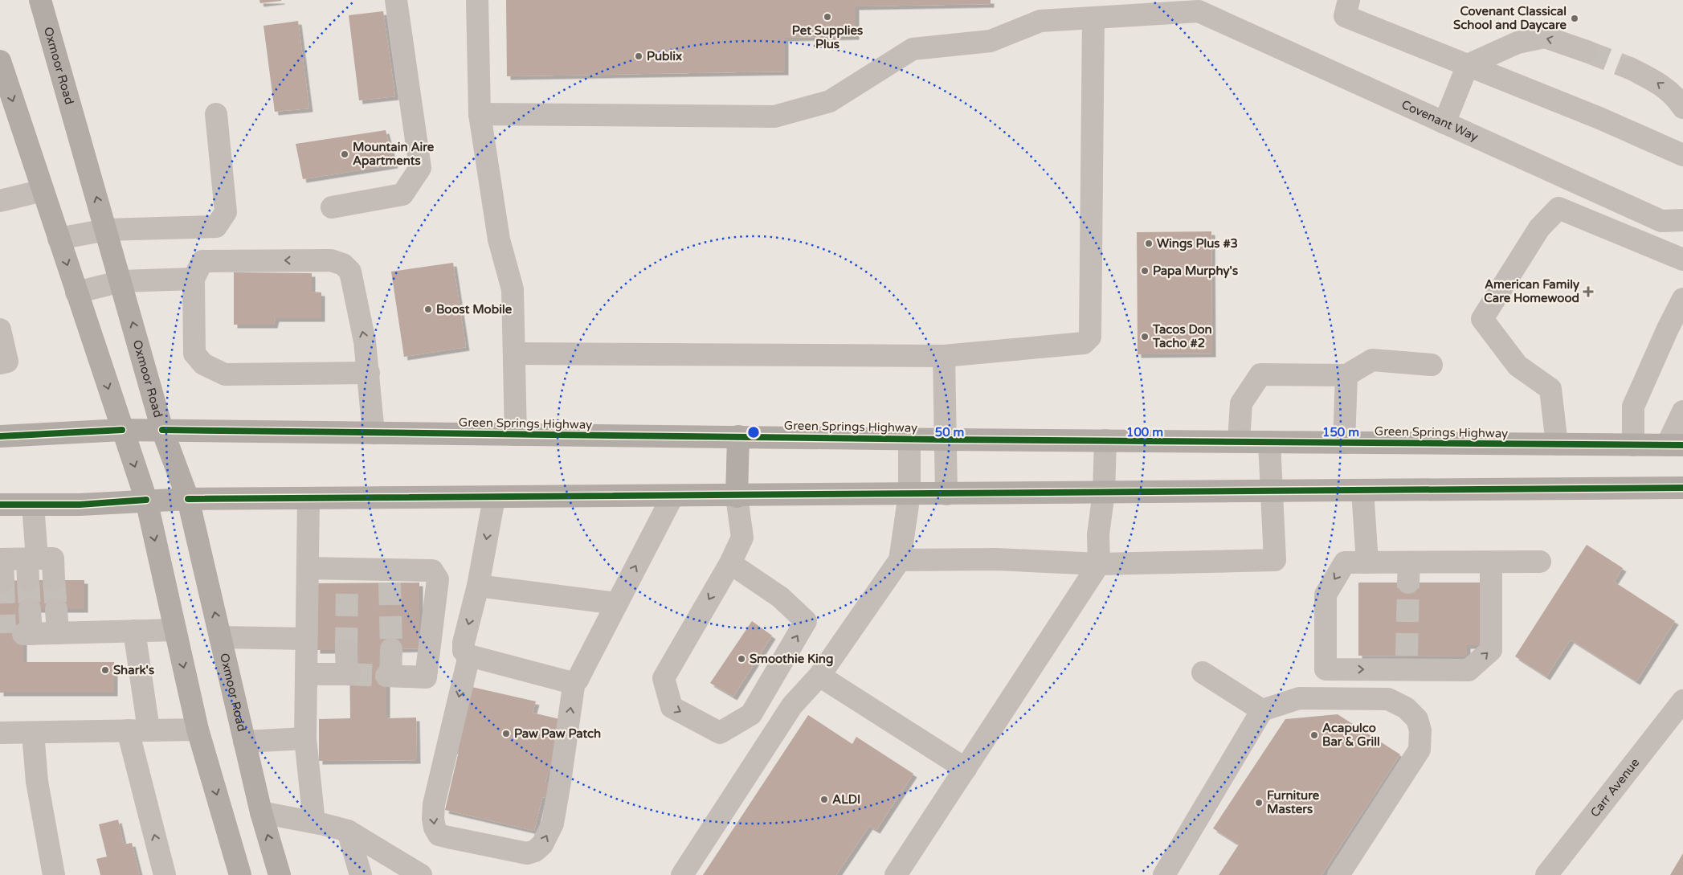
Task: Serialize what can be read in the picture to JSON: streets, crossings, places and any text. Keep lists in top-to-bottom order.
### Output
{
  "streets": {
    "main road": ["Oxmoor Road", "Green Springs Highway"],
    "street": ["Covenant Way", "Carr Avenue"]
  },
  "crossings": [
    ["Oxmoor Road", "Green Springs Highway"]
  ],
  "places": {
    "other": [
      "Pet Supplies Plus",
      "Covenant Classical School and Daycare",
      "Publix",
      "Mountain Aire Apartments",
      "Wings Plus #3",
      "Papa Murphy's",
      "Boost Mobile",
      "Tacos Don Tacho #2",
      "Smoothie King",
      "Shark's",
      "Paw Paw Patch",
      "Acapulco Bar & Grill",
      "ALDI",
      "Furniture Masters"
    ],
    "health": ["American Family Care Homewood"]
  },
  "rings": ["50 m", "100 m", "150 m"]
}
